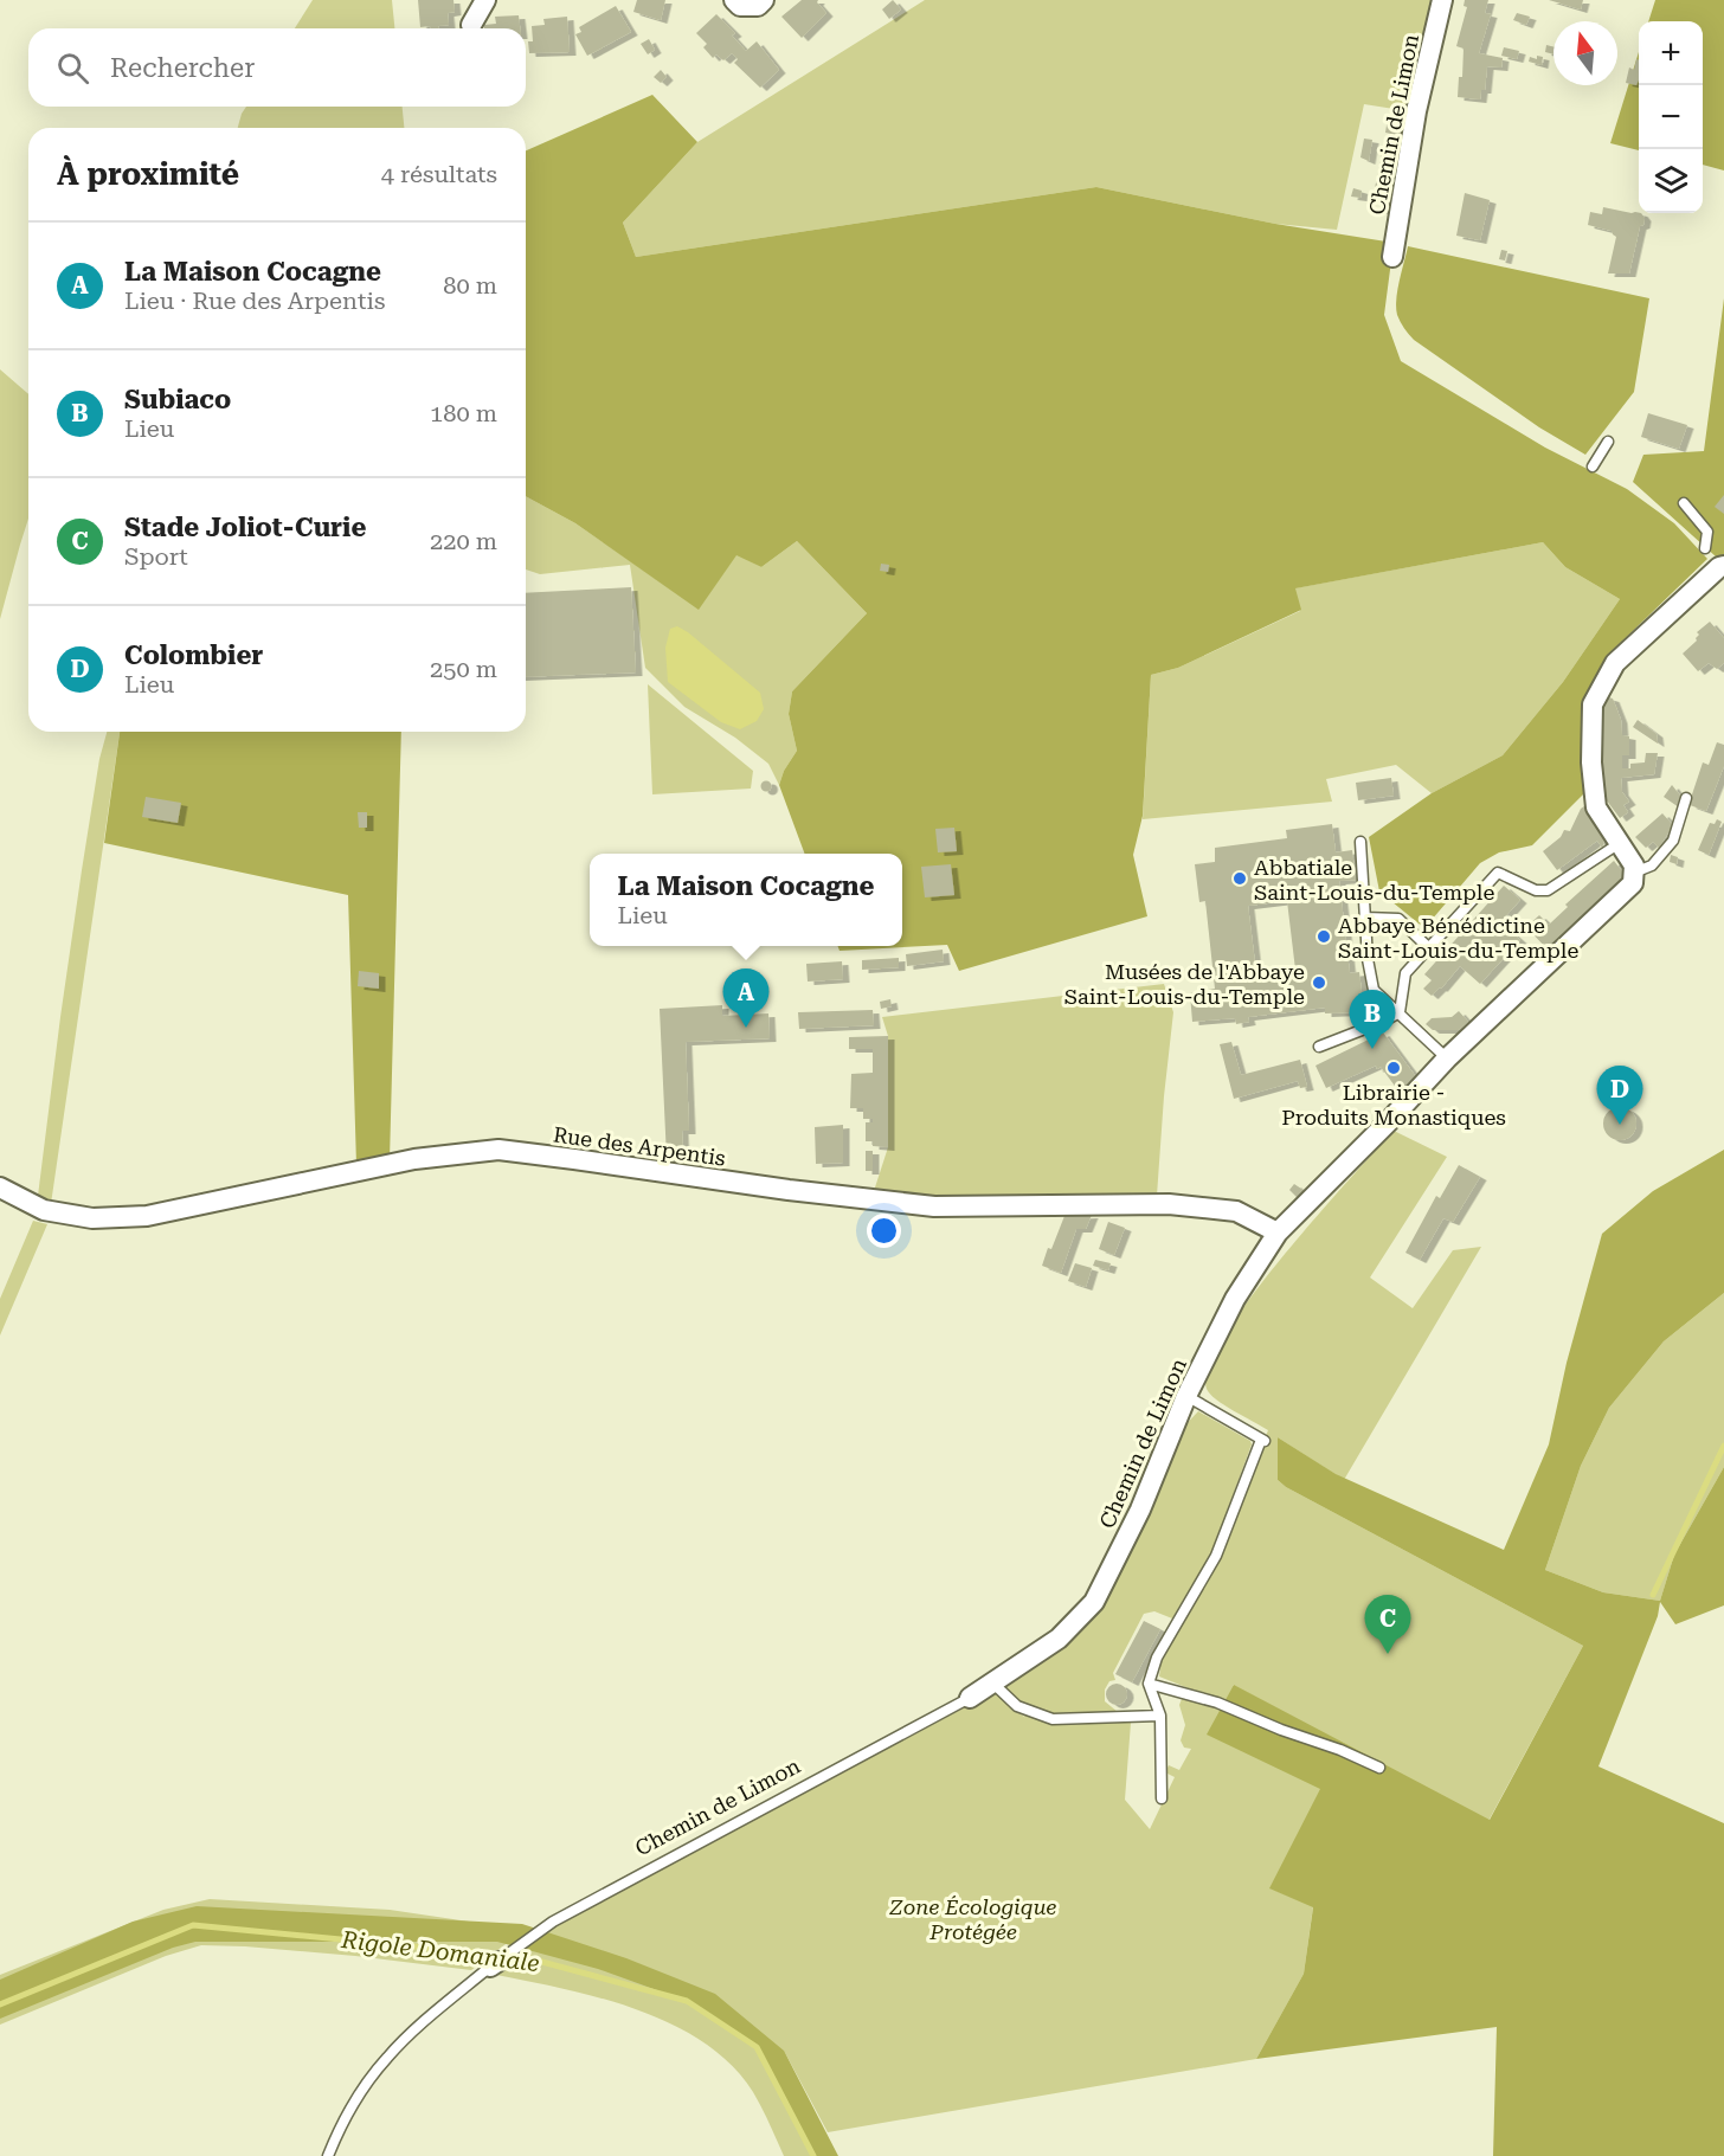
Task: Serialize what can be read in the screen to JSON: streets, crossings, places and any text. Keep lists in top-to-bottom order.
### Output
{
  "streets": {
    "street": ["Chemin de Limon", "Rue des Arpentis"]
  },
  "crossings": [
    ["Chemin de Limon", "Rue des Arpentis"]
  ],
  "water": ["Rigole Domaniale"],
  "parks": ["Zone Écologique Protégée"],
  "places": [
    "Abbatiale Saint-Louis-du-Temple",
    "Abbaye Bénédictine Saint-Louis-du-Temple",
    "Musées de l'Abbaye Saint-Louis-du-Temple",
    "Librairie - Produits Monastiques"
  ],
  "north": "top",
  "page": {
    "map_buttons": ["+", "−"],
    "search": "Rechercher",
    "heading": ["À proximité", "4 résultats"],
    "list": [
      {
        "mark": "A",
        "name": "La Maison Cocagne",
        "note": "Lieu · Rue des Arpentis",
        "value": "80 m"
      },
      {
        "mark": "B",
        "name": "Subiaco",
        "note": "Lieu",
        "value": "180 m"
      },
      {
        "mark": "C",
        "name": "Stade Joliot-Curie",
        "note": "Sport",
        "value": "220 m"
      },
      {
        "mark": "D",
        "name": "Colombier",
        "note": "Lieu",
        "value": "250 m"
      }
    ],
    "popup": ["La Maison Cocagne", "Lieu"],
    "pins": [
      "A",
      "B",
      "D",
      "C"
    ]
  }
}
